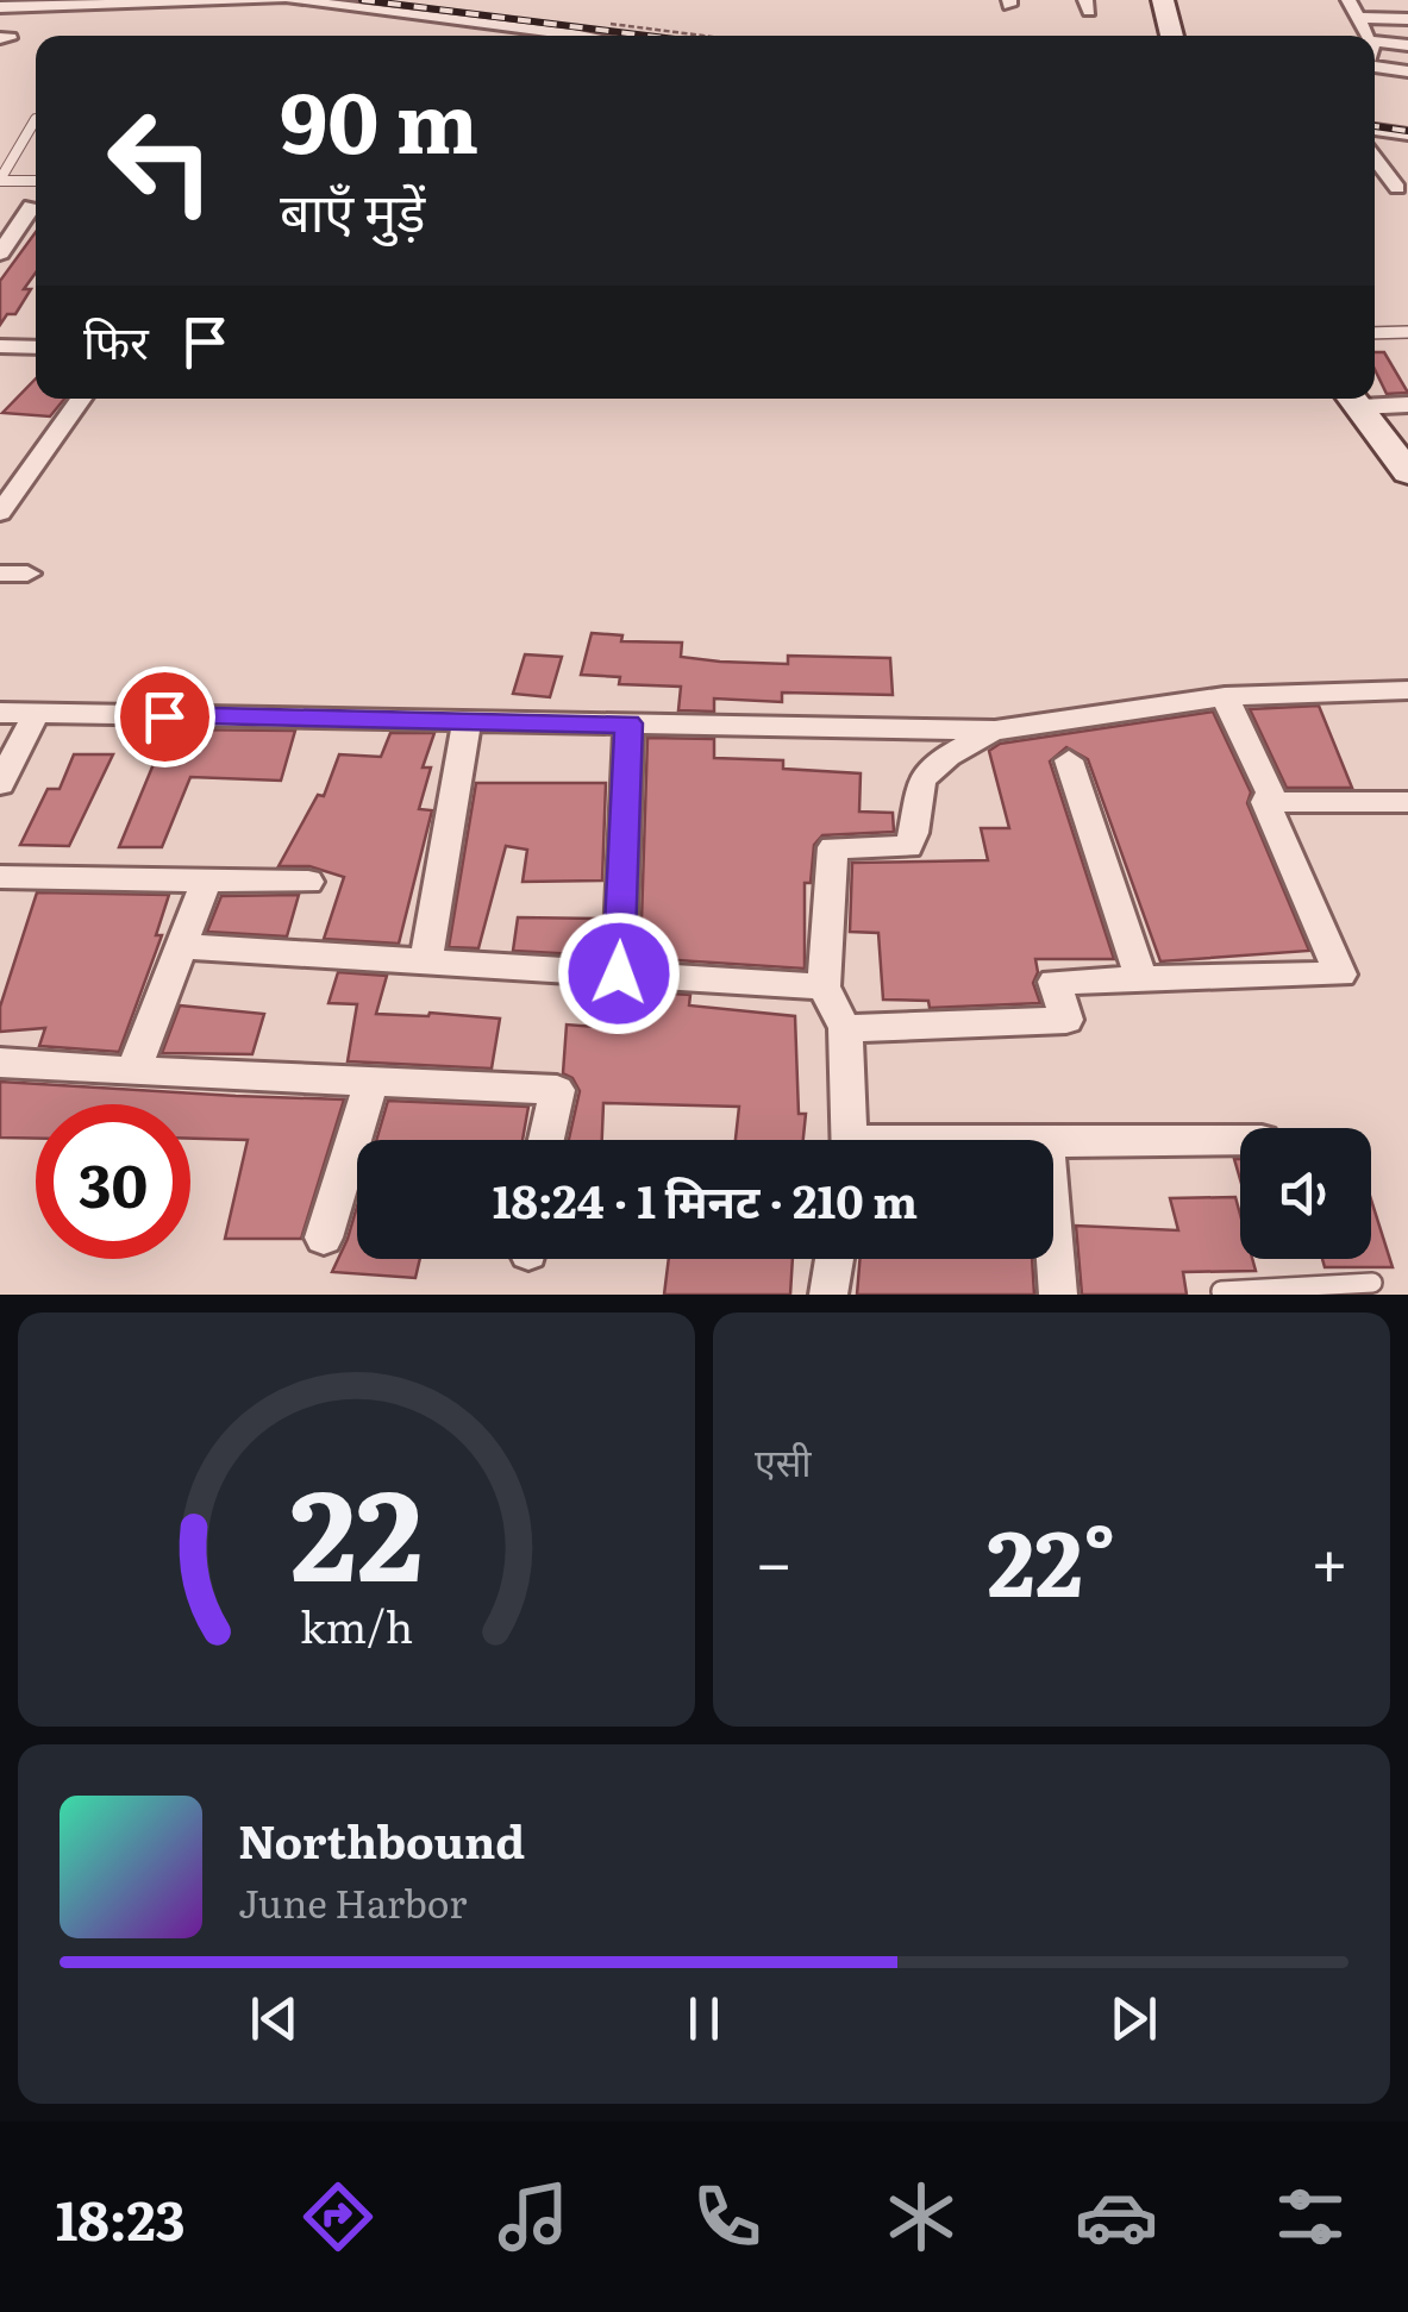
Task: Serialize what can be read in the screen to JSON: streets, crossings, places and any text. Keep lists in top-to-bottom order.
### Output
{
  "page": {
    "turn": ["90 m", "बाएँ मुड़ें"],
    "then": "फिर",
    "limit": "30",
    "trip": "18:24 · 1 मिनट · 210 m",
    "tile": "एसी",
    "heat": ["−", "22°", "+"],
    "song": ["Northbound", "June Harbor"],
    "tabs": "18:23",
    "gauge": ["22", "km/h"]
  }
}
